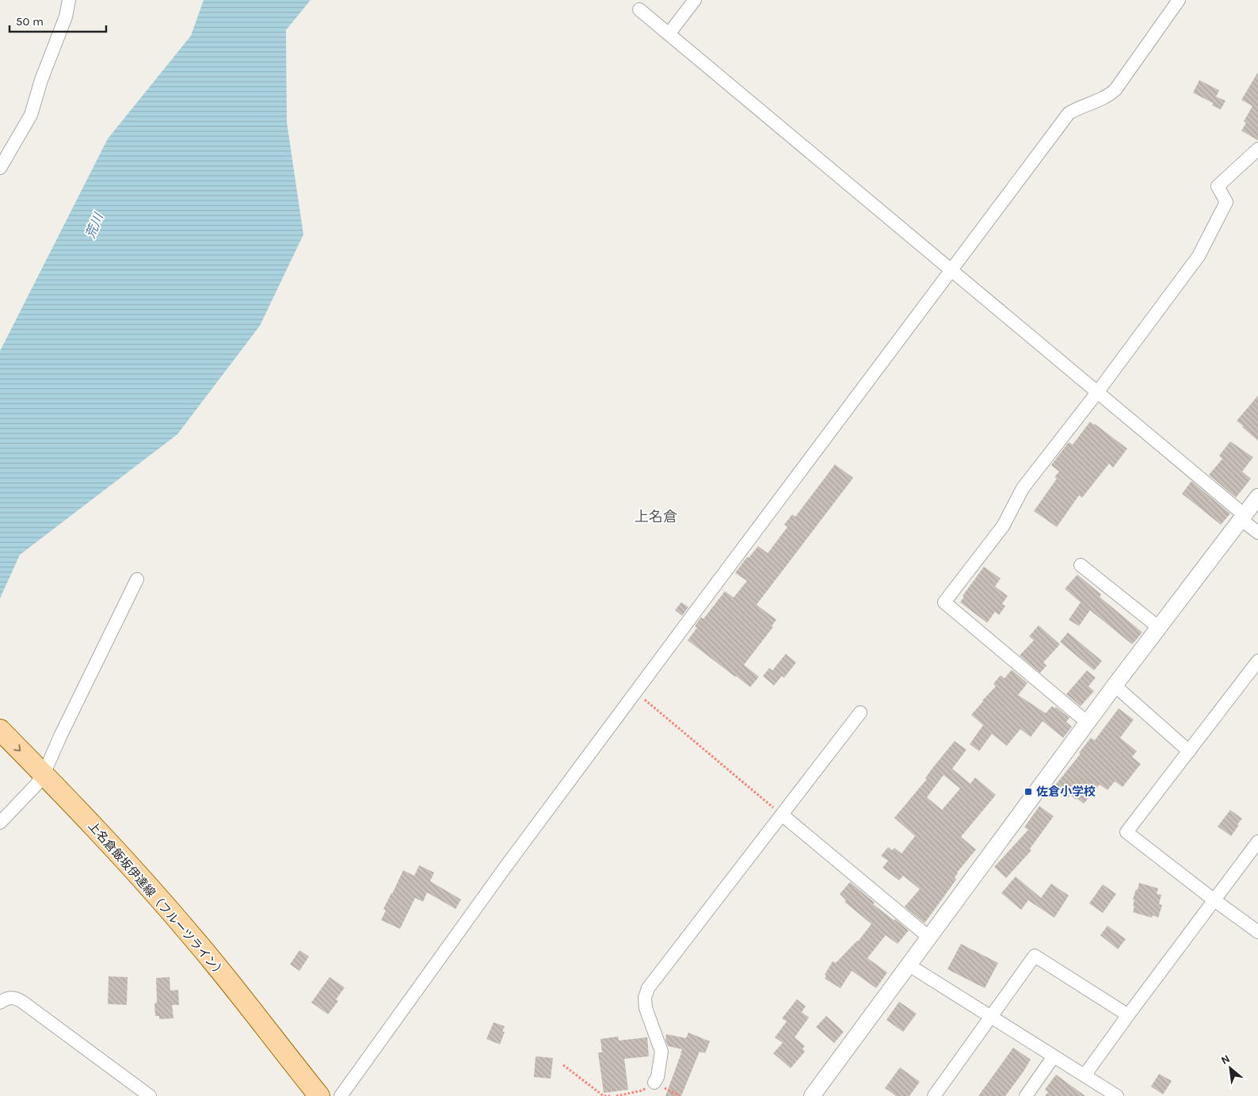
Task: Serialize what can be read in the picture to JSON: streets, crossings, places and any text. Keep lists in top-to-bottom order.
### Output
{
  "streets": {
    "main road": ["上名倉飯坂伊達線（フルーツライン）"]
  },
  "districts": ["上名倉"],
  "water": ["荒川"],
  "places": {
    "transit": ["佐倉小学校"]
  },
  "scale_bar": "50 m",
  "north": "top left"
}
